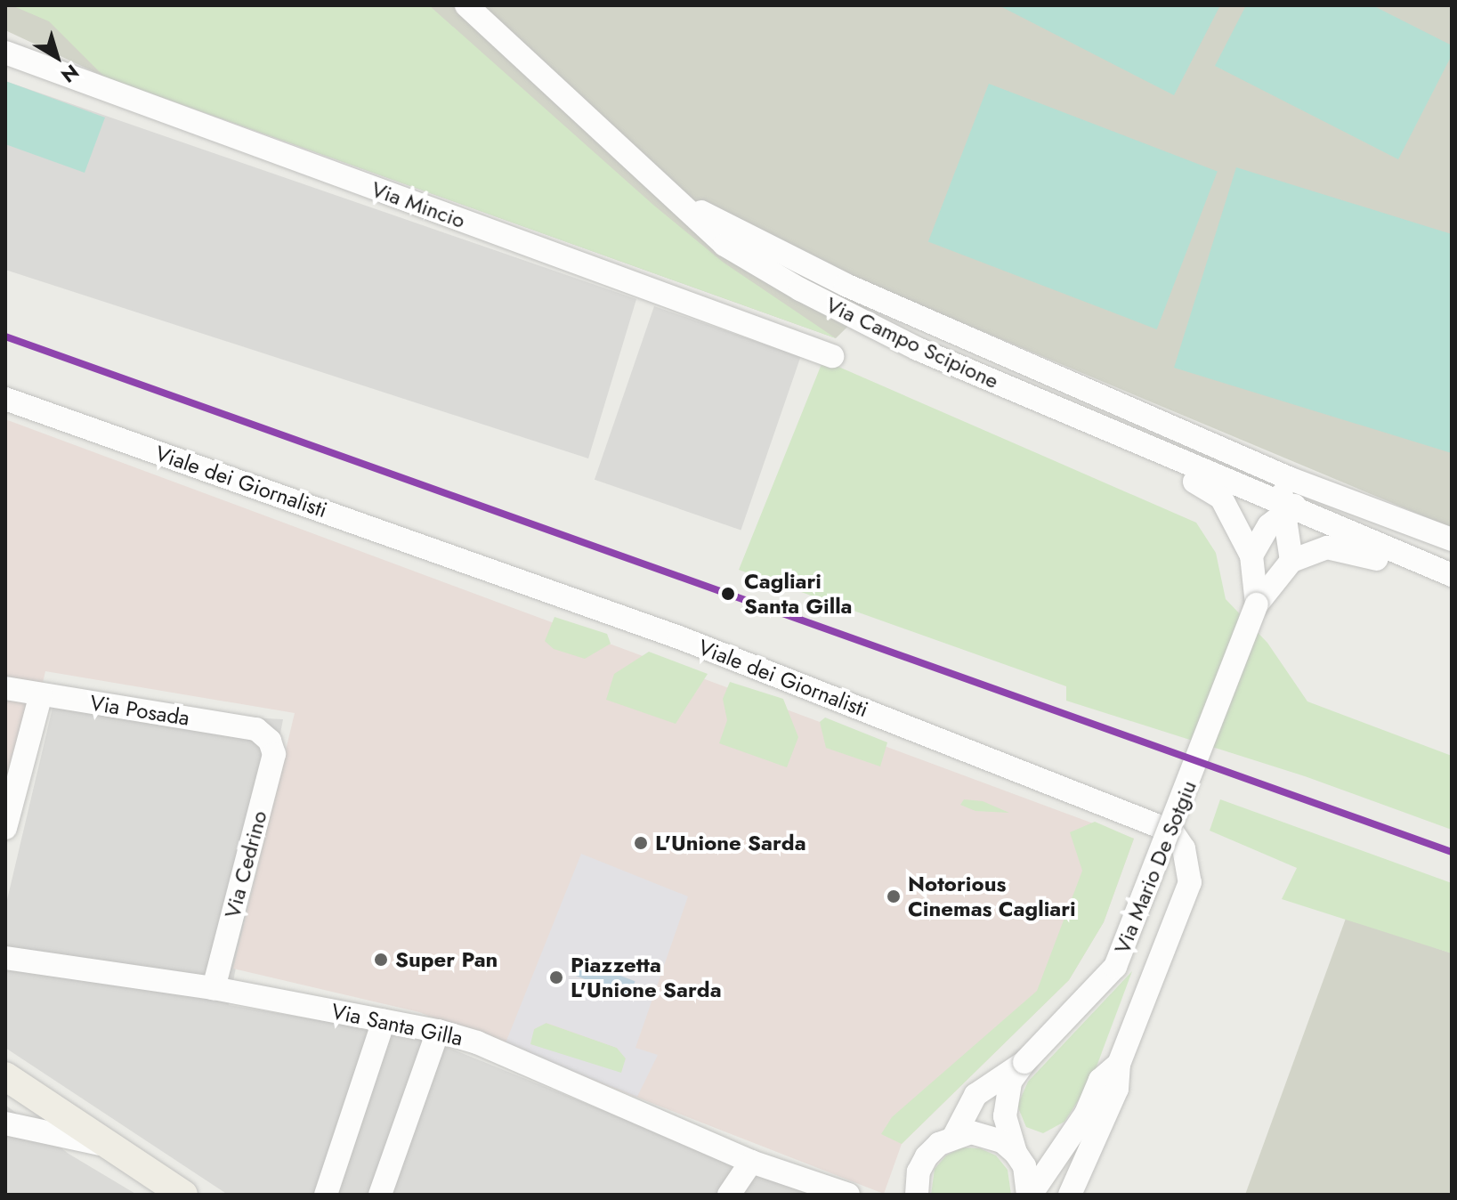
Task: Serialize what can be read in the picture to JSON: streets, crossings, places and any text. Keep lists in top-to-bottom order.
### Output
{
  "streets": {
    "street": [
      "Via Mincio",
      "Via Campo Scipione",
      "Viale dei Giornalisti",
      "Via Posada",
      "Via Cedrino",
      "Via Mario De Sotgiu",
      "Via Santa Gilla"
    ]
  },
  "crossings": [
    ["Via Campo Scipione", "Via Mario De Sotgiu"],
    ["Via Posada", "Via Cedrino"],
    ["Via Cedrino", "Via Santa Gilla"]
  ],
  "places": [
    "Cagliari Santa Gilla",
    "L'Unione Sarda",
    "Notorious Cinemas Cagliari",
    "Super Pan",
    "Piazzetta L'Unione Sarda"
  ],
  "north": "bottom right"
}
